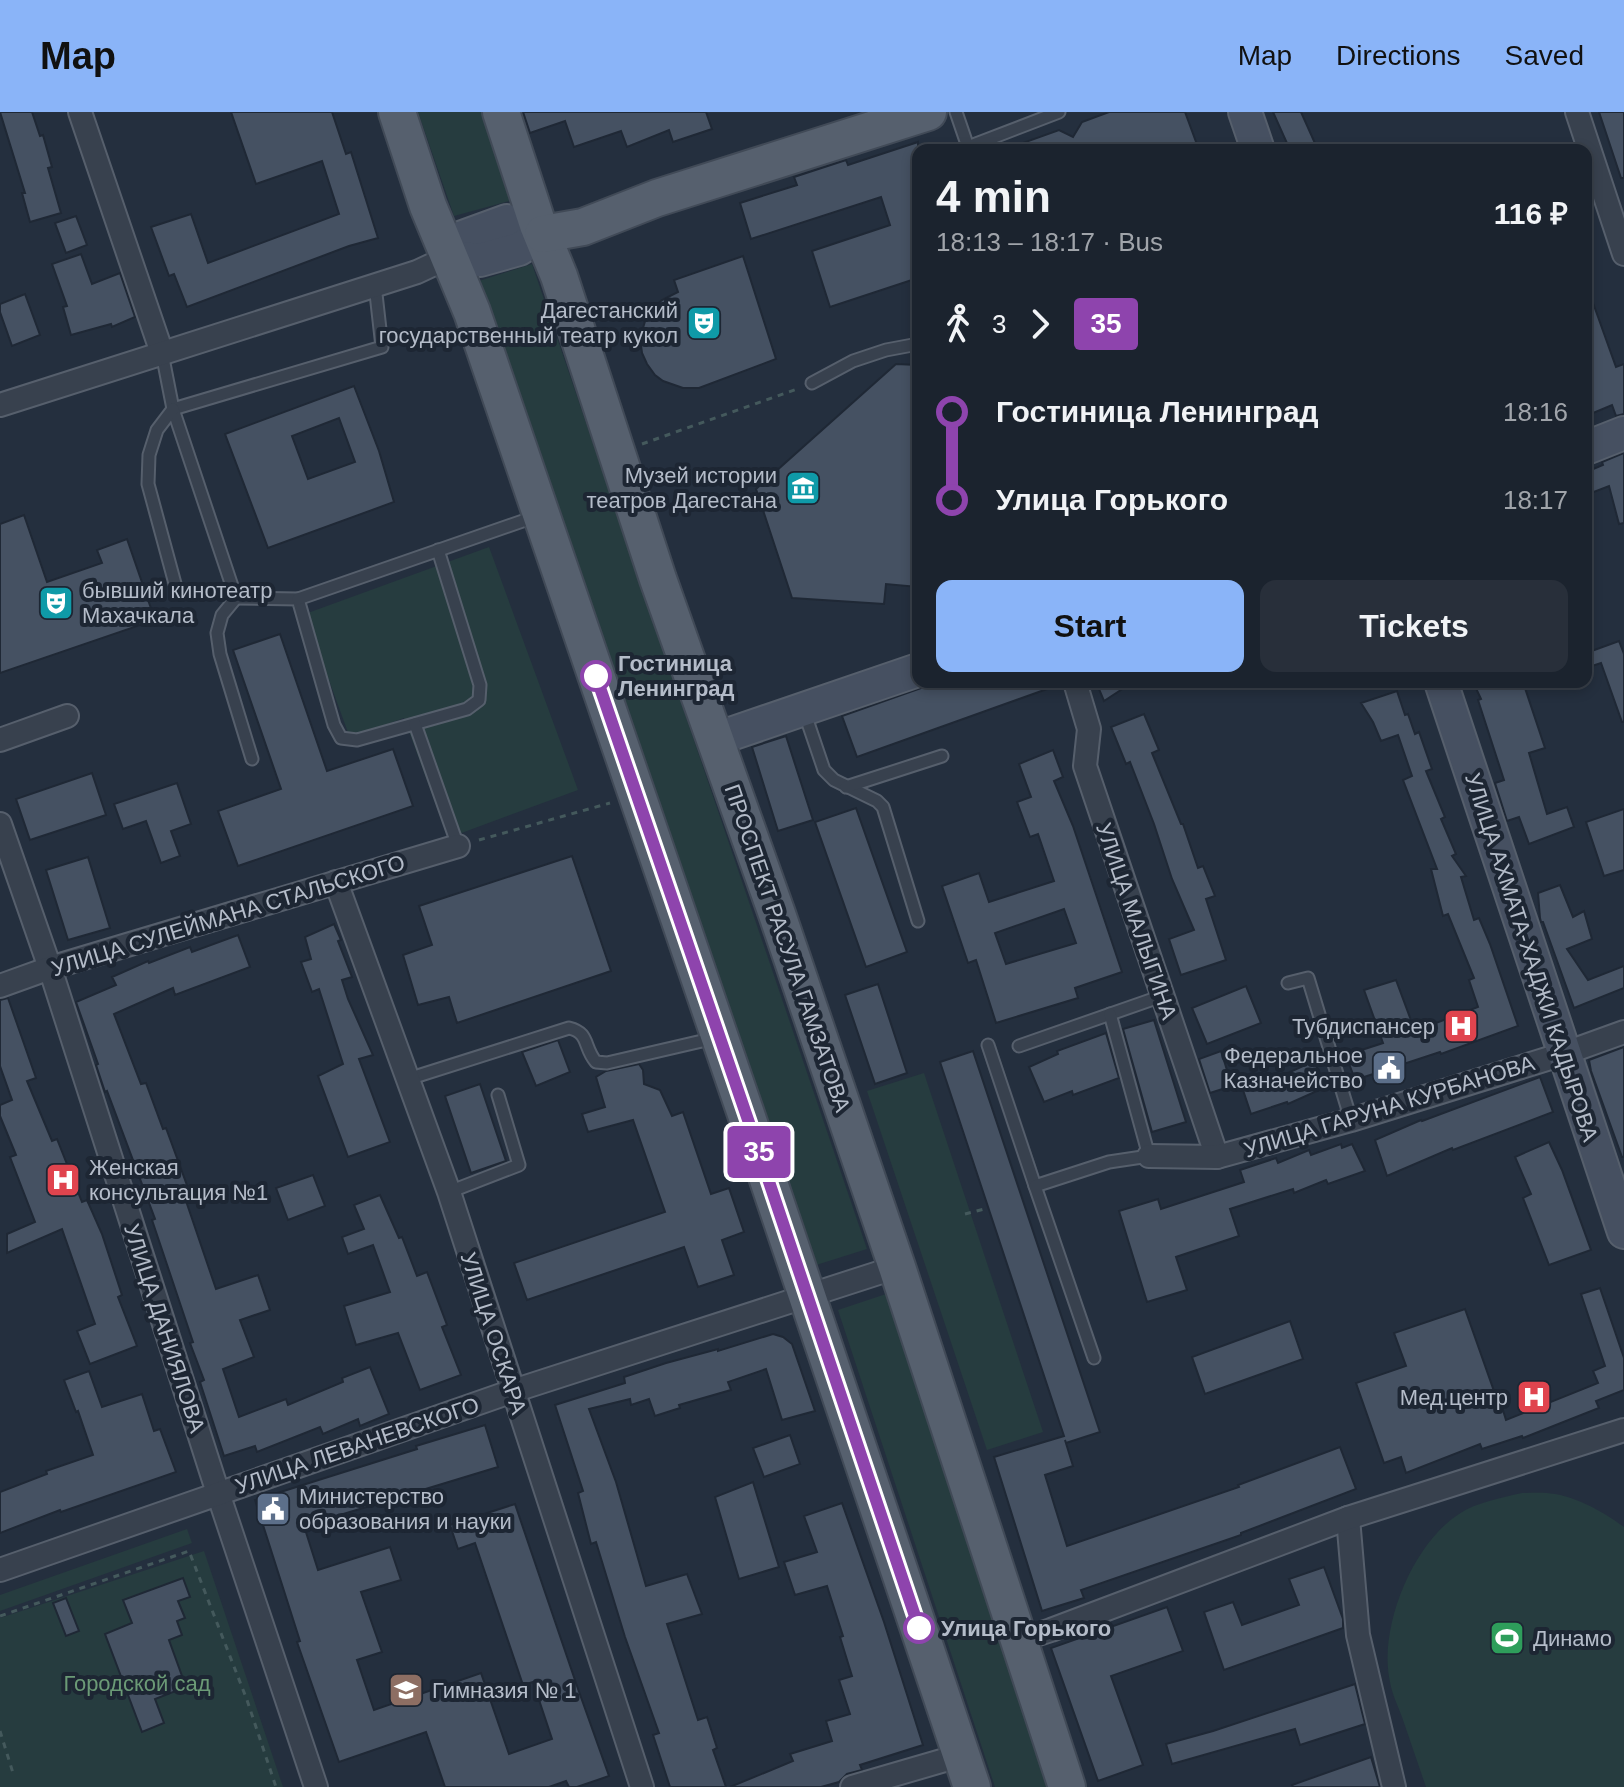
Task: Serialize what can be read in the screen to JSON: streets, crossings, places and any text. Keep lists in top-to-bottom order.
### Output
{
  "streets": {
    "main road": ["ПРОСПЕКТ РАСУЛА ГАМЗАТОВА", "УЛИЦА АХМАТА-ХАДЖИ КАДЫРОВА"],
    "street": [
      "УЛИЦА СУЛЕЙМАНА СТАЛЬСКОГО",
      "УЛИЦА МАЛЫГИНА",
      "УЛИЦА ГАРУНА КУРБАНОВА",
      "УЛИЦА ДАНИЯЛОВА",
      "УЛИЦА ОСКАРА",
      "УЛИЦА ЛЕВАНЕВСКОГО"
    ]
  },
  "crossings": [
    ["УЛИЦА СУЛЕЙМАНА СТАЛЬСКОГО", "УЛИЦА ДАНИЯЛОВА"],
    ["УЛИЦА СУЛЕЙМАНА СТАЛЬСКОГО", "УЛИЦА ОСКАРА"],
    ["УЛИЦА МАЛЫГИНА", "УЛИЦА ГАРУНА КУРБАНОВА"],
    ["ПРОСПЕКТ РАСУЛА ГАМЗАТОВА", "УЛИЦА ЛЕВАНЕВСКОГО"],
    ["УЛИЦА АХМАТА-ХАДЖИ КАДЫРОВА", "УЛИЦА ГАРУНА КУРБАНОВА"],
    ["УЛИЦА ДАНИЯЛОВА", "УЛИЦА ЛЕВАНЕВСКОГО"],
    ["УЛИЦА ОСКАРА", "УЛИЦА ЛЕВАНЕВСКОГО"]
  ],
  "parks": ["Городской сад"],
  "places": {
    "theatre": ["Дагестанский государственный театр кукол", "бывший кинотеатр Махачкала"],
    "museum": ["Музей истории театров Дагестана"],
    "other": ["Гостиница Ленинград", "Улица Горького"],
    "hospital": ["Тубдиспансер", "Женская консультация №1", "Мед.центр"],
    "public building": ["Федеральное Казначейство", "Министерство образования и науки"],
    "sports": ["Динамо"],
    "school or university": ["Гимназия № 1"]
  },
  "lines": ["bus line 35"],
  "page": {
    "header": "Map",
    "nav": ["Map", "Directions", "Saved"],
    "on_map": "35",
    "heading": ["4 min", "18:13 – 18:17 · Bus", "116 ₽"],
    "legs": ["3", "35"],
    "list": [
      {
        "name": "Гостиница Ленинград",
        "value": "18:16"
      },
      {
        "name": "Улица Горького",
        "value": "18:17"
      }
    ],
    "buttons": ["Start", "Tickets"]
  }
}
